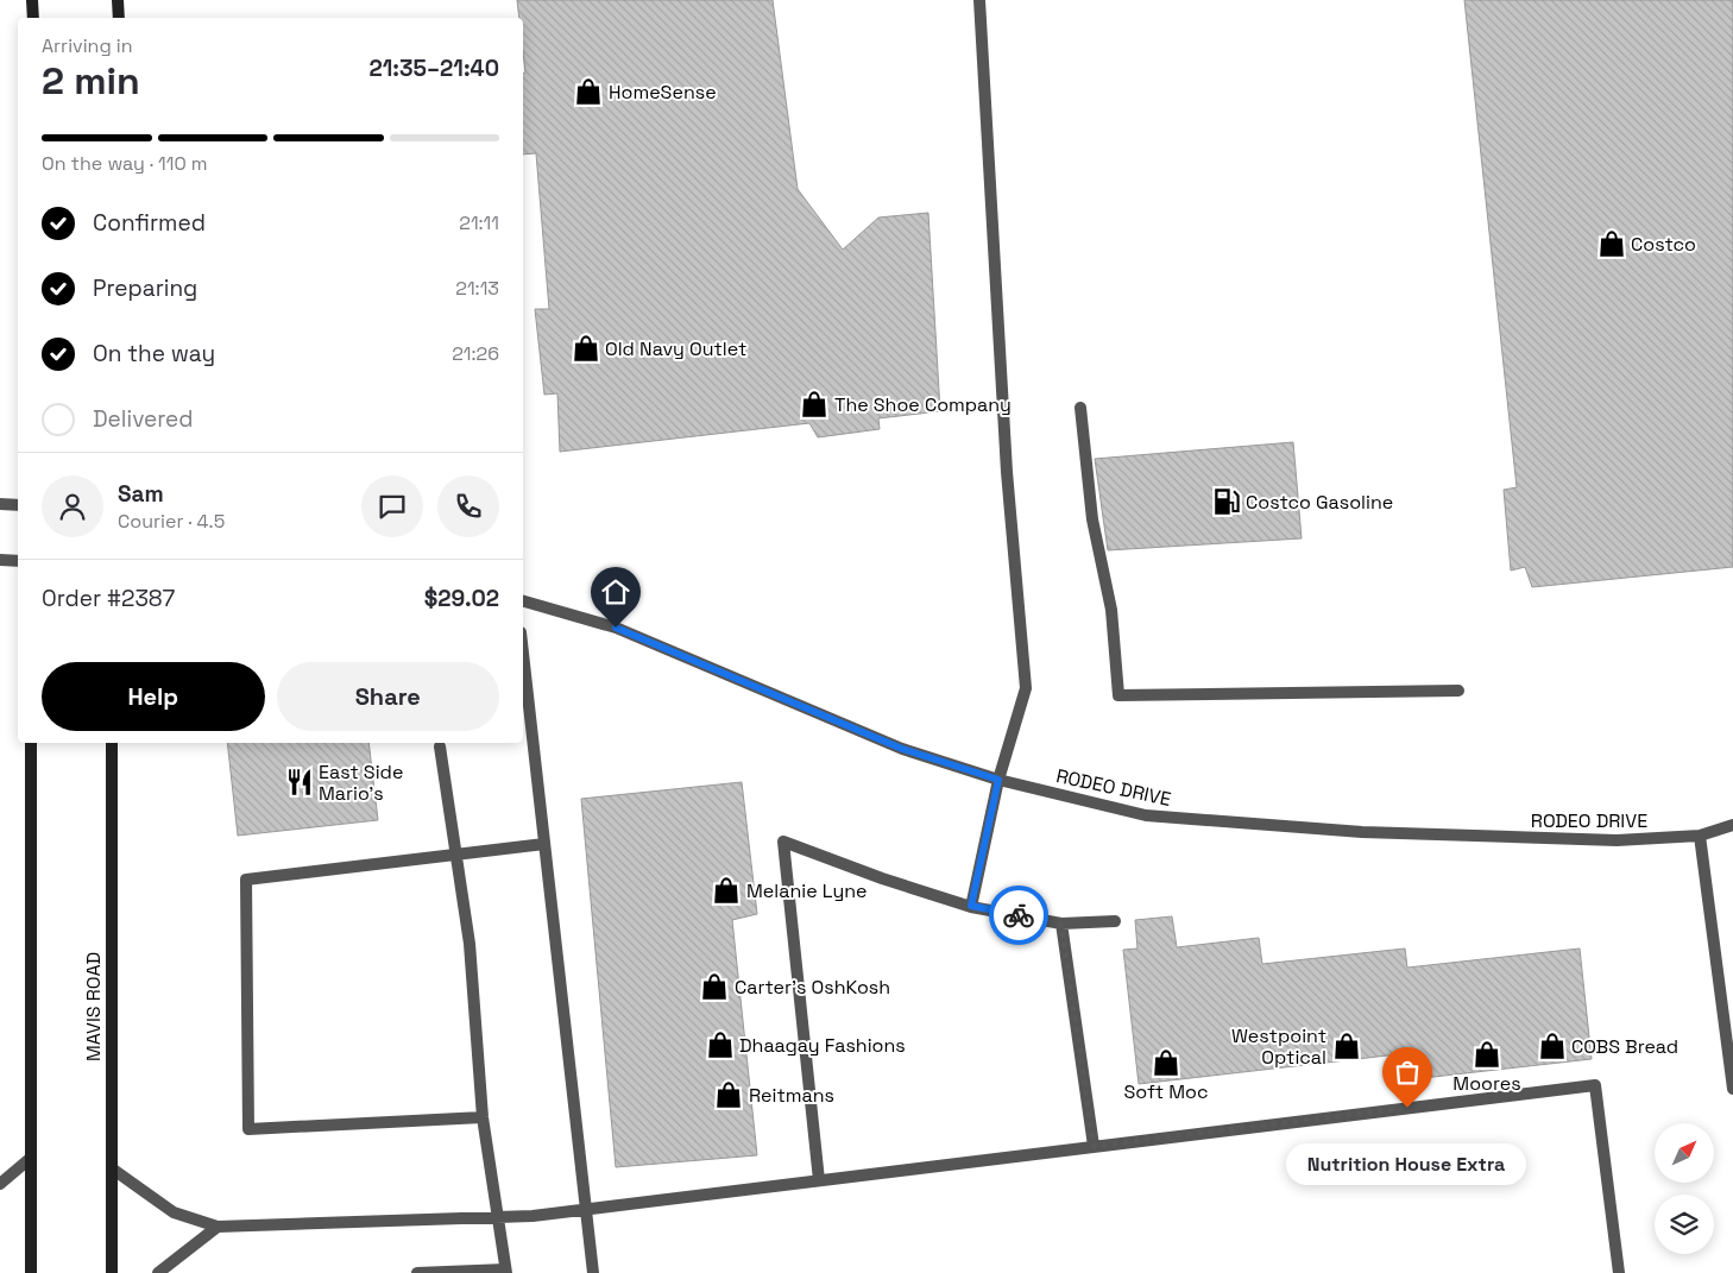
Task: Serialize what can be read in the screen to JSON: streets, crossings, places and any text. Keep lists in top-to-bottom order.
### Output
{
  "streets": {
    "main road": ["MAVIS ROAD"],
    "street": ["RODEO DRIVE"]
  },
  "places": {
    "shop": [
      "HomeSense",
      "Costco",
      "Old Navy Outlet",
      "The Shoe Company",
      "Melanie Lyne",
      "Carter's OshKosh",
      "Dhaagay Fashions",
      "Westpoint Optical",
      "COBS Bread",
      "Moores",
      "Soft Moc",
      "Reitmans"
    ],
    "fuel station": ["Costco Gasoline"],
    "restaurant": ["East Side Mario's"],
    "other": ["Nutrition House Extra"]
  },
  "north": "top right",
  "page": {
    "heading": ["2 min", "Arriving in", "21:35–21:40"],
    "panel": [
      "Sam",
      "Courier · 4.5",
      "Order #2387",
      "$29.02"
    ],
    "bar": "On the way · 110 m",
    "list": [
      ["Confirmed", "21:11"],
      ["Preparing", "21:13"],
      ["On the way", "21:26"],
      "Delivered"
    ],
    "buttons": ["Help", "Share"],
    "bubble": "Nutrition House Extra"
  }
}
